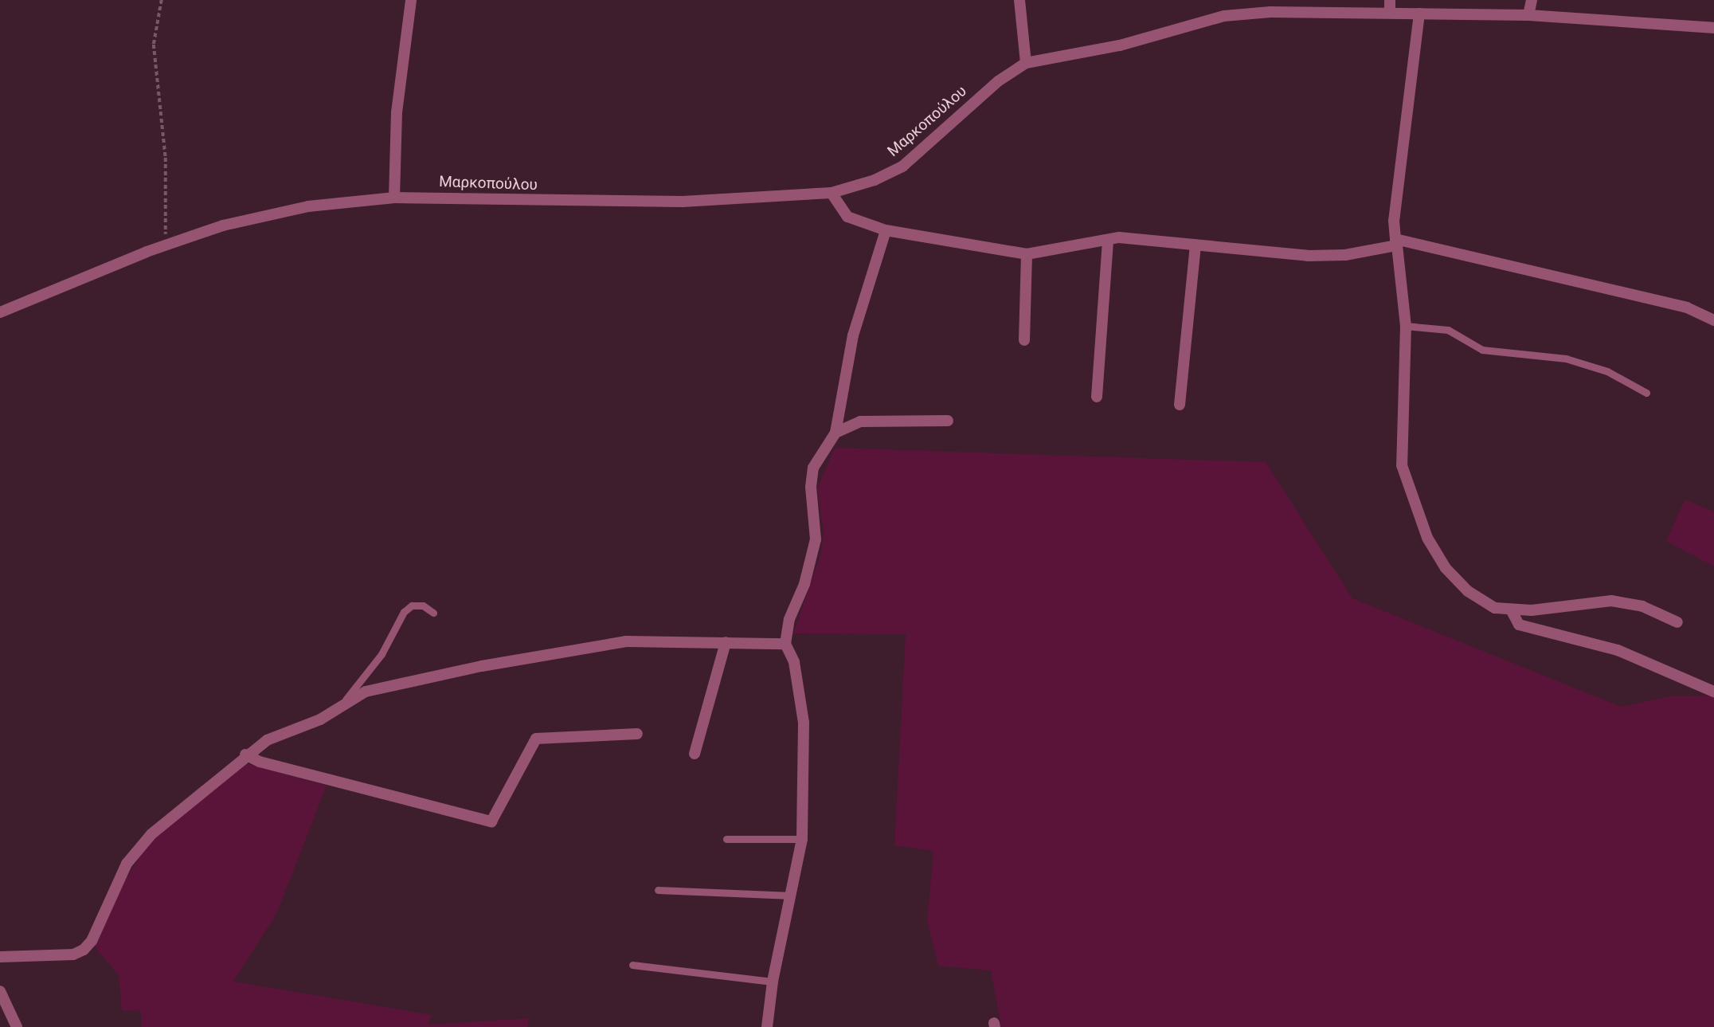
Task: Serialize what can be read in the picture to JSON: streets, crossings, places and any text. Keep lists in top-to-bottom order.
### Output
{
  "streets": {
    "street": ["Μαρκοπούλου"]
  }
}
